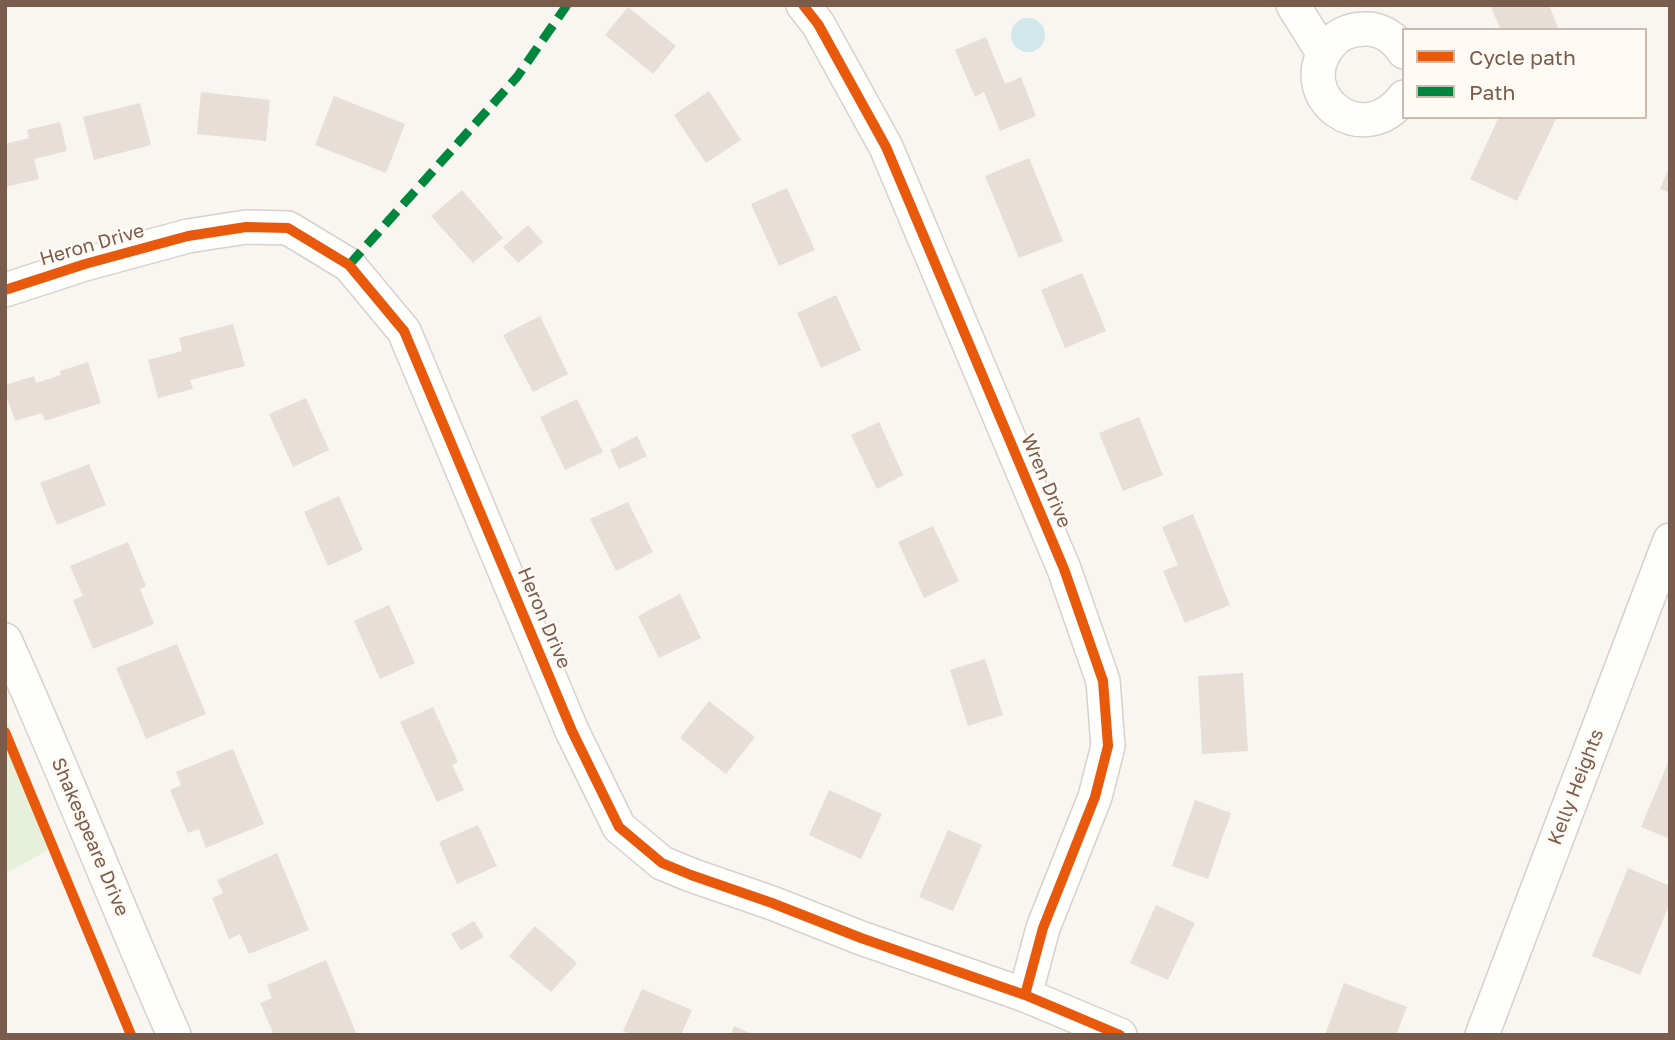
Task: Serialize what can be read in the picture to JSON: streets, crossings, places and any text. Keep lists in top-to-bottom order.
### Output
{
  "streets": {
    "street": [
      "Heron Drive",
      "Wren Drive",
      "Kelly Heights",
      "Shakespeare Drive"
    ]
  },
  "crossings": [
    ["Heron Drive", "Wren Drive"]
  ],
  "legend": ["Cycle path", "Path"]
}
